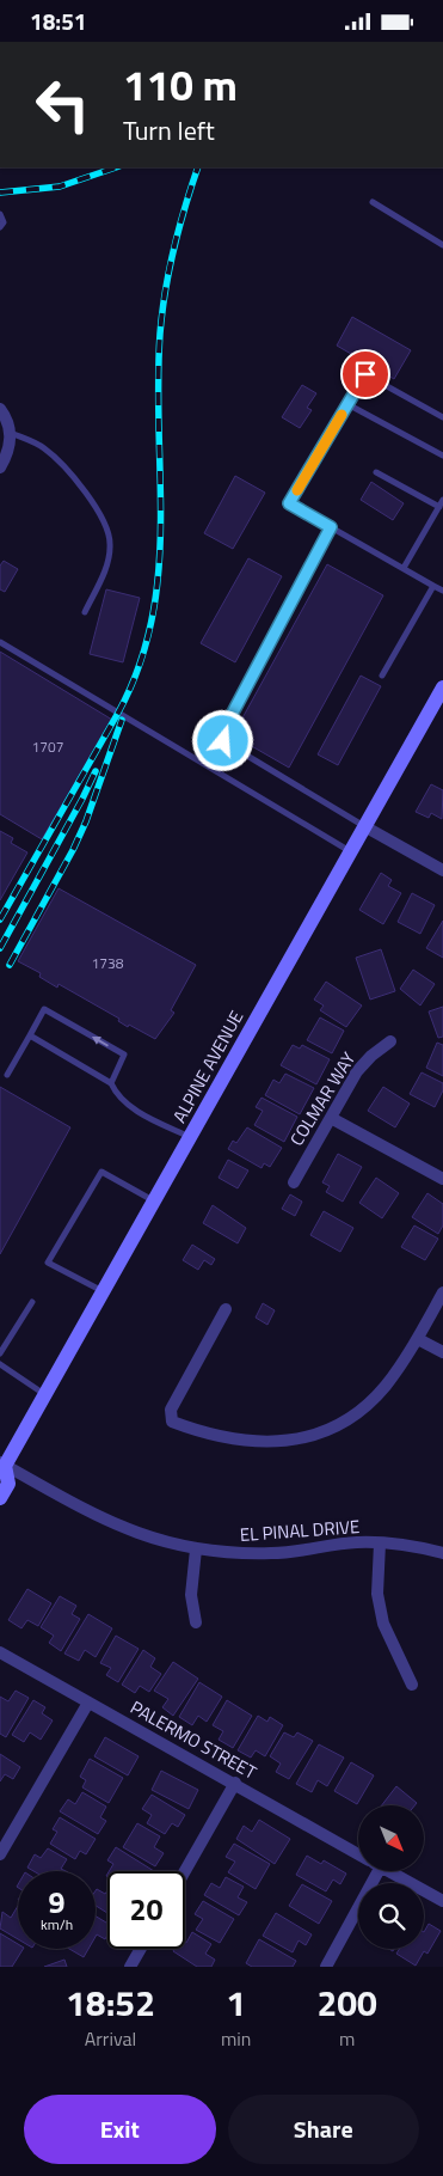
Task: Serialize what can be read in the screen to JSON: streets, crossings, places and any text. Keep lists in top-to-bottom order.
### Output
{
  "streets": {
    "street": [
      "ALPINE AVENUE",
      "COLMAR WAY",
      "EL PINAL DRIVE",
      "PALERMO STREET"
    ]
  },
  "crossings": [
    ["ALPINE AVENUE", "EL PINAL DRIVE"]
  ],
  "house_numbers": ["1707", "1738"],
  "north": "bottom right",
  "page": {
    "status": "18:51",
    "turn": ["110 m", "Turn left"],
    "speed": "9 km/h",
    "limit": "20",
    "eta": [
      "18:52",
      "Arrival",
      "1",
      "min",
      "200",
      "m"
    ],
    "buttons": ["Exit", "Share"]
  }
}
